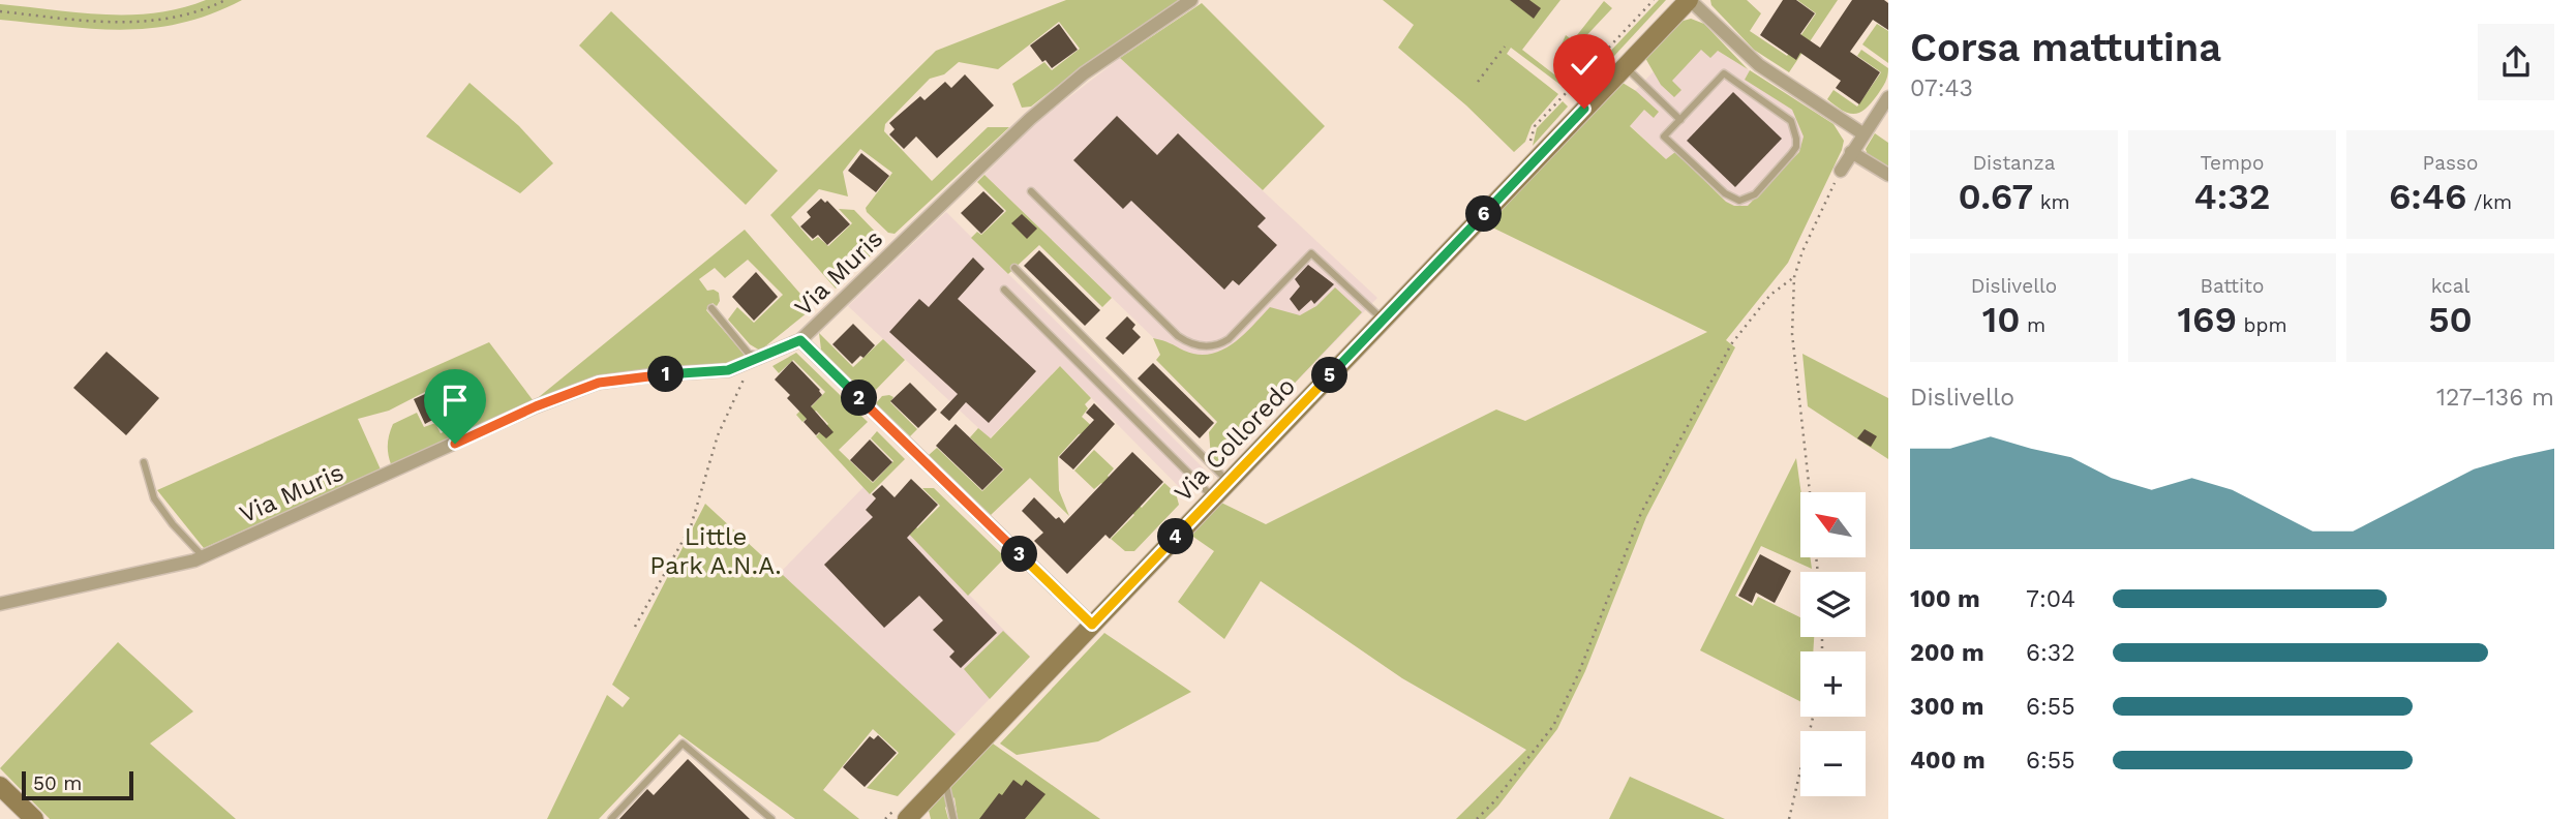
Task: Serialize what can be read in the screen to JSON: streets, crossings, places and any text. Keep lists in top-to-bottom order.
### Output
{
  "streets": {
    "main road": ["Via Colloredo"],
    "street": ["Via Muris"]
  },
  "parks": ["Little Park A.N.A."],
  "scale_bar": "50 m",
  "north": "top left",
  "page": {
    "heading": ["Corsa mattutina", "07:43"],
    "stats": [
      ["Distanza", "0.67 km"],
      ["Tempo", "4:32"],
      ["Passo", "6:46 /km"],
      ["Dislivello", "10 m"],
      ["Battito", "169 bpm"],
      ["kcal", "50"]
    ],
    "pins": [
      "6",
      "1",
      "5",
      "2",
      "4",
      "3"
    ],
    "chart": ["Dislivello", "127–136 m"],
    "map_buttons": ["+", "−"],
    "list": [
      {
        "name": "100 m",
        "note": "7:04"
      },
      {
        "name": "200 m",
        "note": "6:32"
      },
      {
        "name": "300 m",
        "note": "6:55"
      },
      {
        "name": "400 m",
        "note": "6:55"
      }
    ],
    "scale": "50 m"
  }
}
